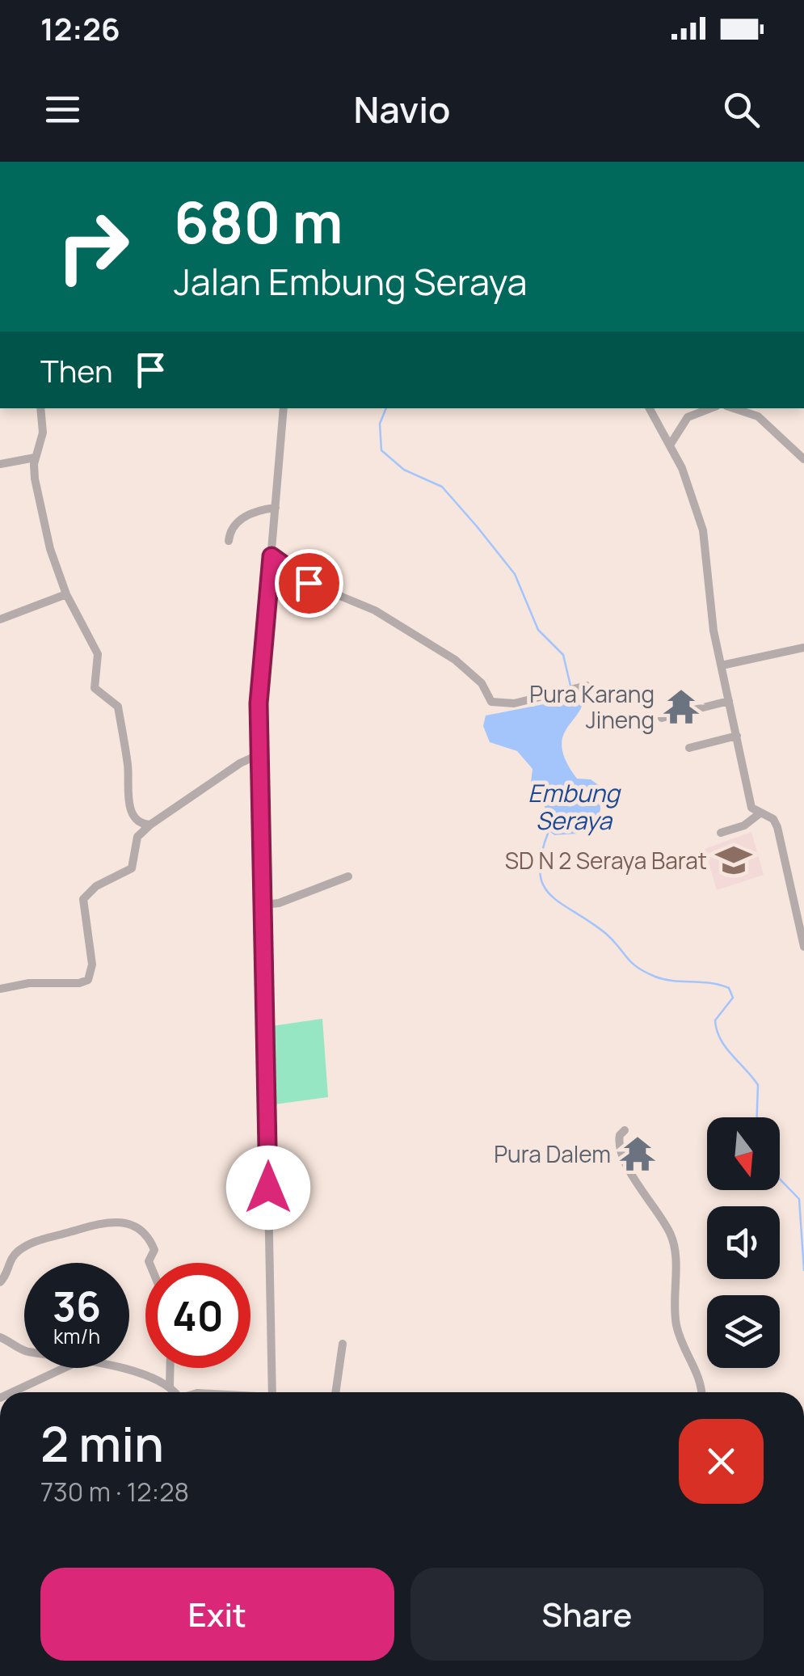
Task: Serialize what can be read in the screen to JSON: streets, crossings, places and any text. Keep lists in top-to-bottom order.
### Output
{
  "water": ["Embung Seraya"],
  "places": {
    "temple": ["Pura Karang Jineng", "Pura Dalem"],
    "school or university": ["SD N 2 Seraya Barat"]
  },
  "north": "bottom",
  "page": {
    "status": "12:26",
    "header": "Navio",
    "turn": ["680 m", "Jalan Embung Seraya"],
    "then": "Then",
    "speed": "36 km/h",
    "limit": "40",
    "heading": ["2 min", "730 m · 12:28"],
    "buttons": ["Exit", "Share"]
  }
}
